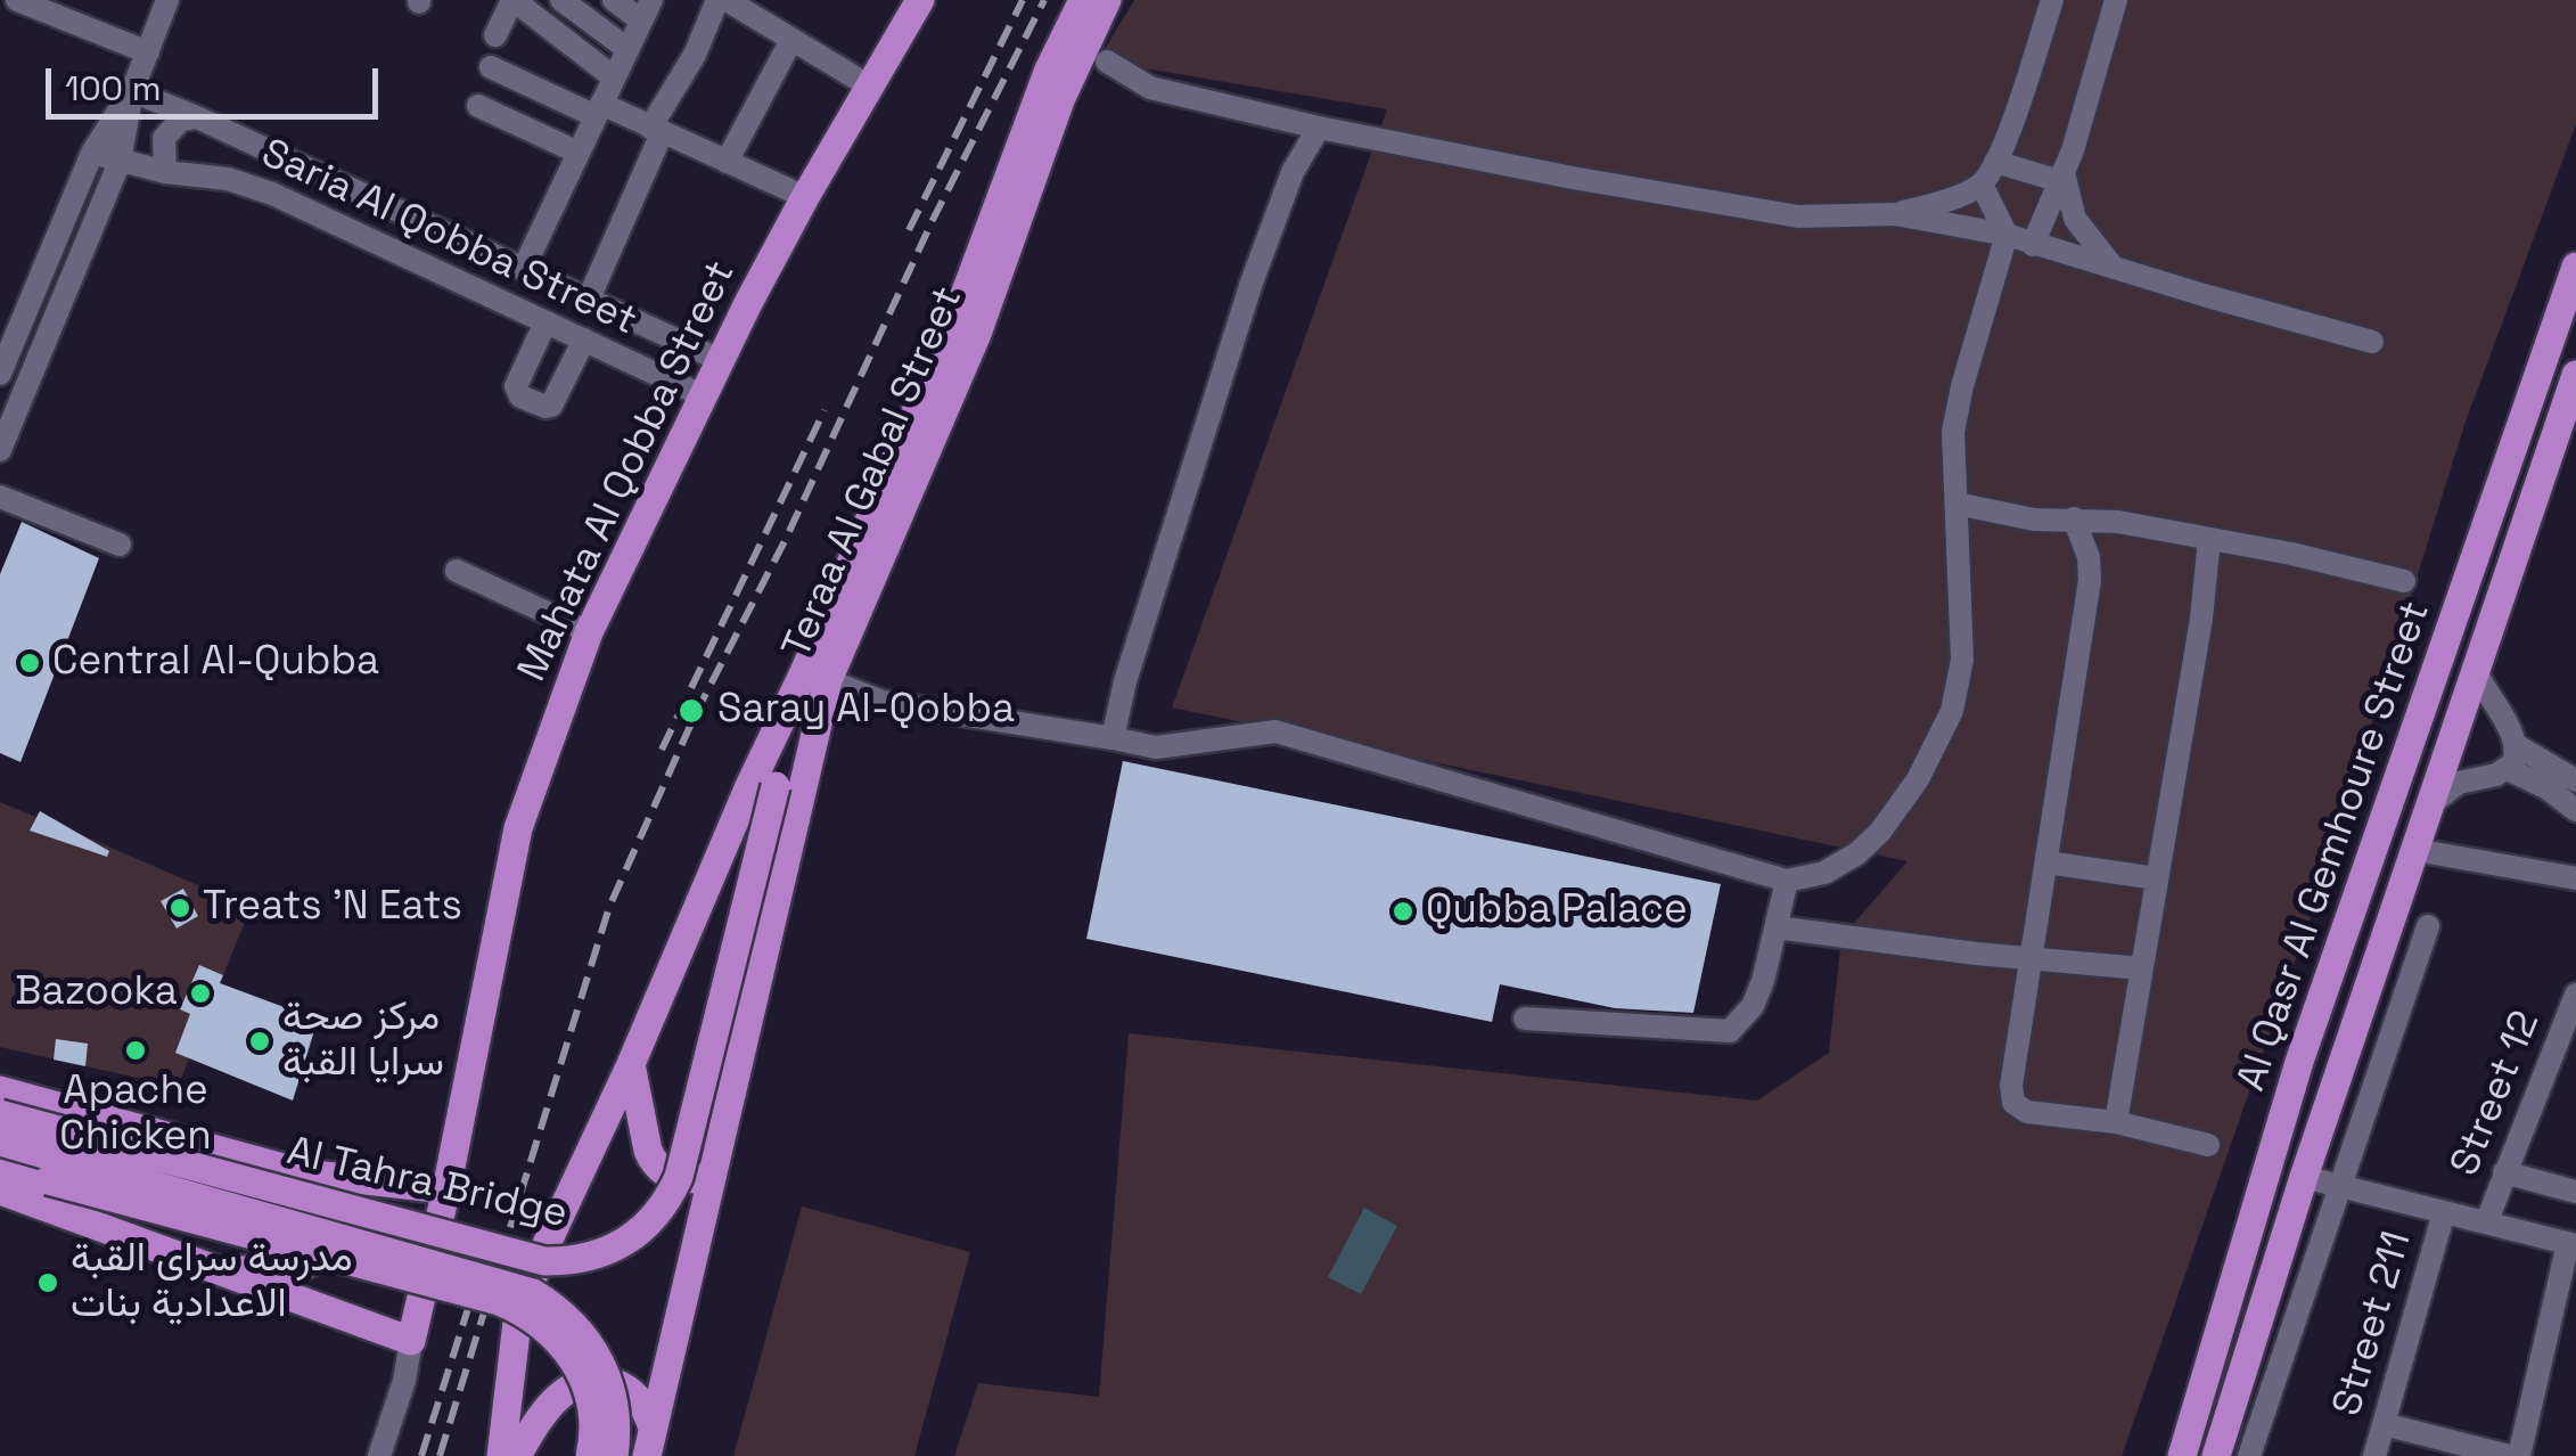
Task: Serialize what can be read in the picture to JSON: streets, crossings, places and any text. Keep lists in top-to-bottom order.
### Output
{
  "streets": {
    "main road": [
      "Mahata Al Qobba Street",
      "Teraa Al Gabal Street",
      "Al Qasr Al Gemhoure Street",
      "Al Tahra Bridge"
    ],
    "street": ["Saria Al Qobba Street", "Street 12", "Street 211"]
  },
  "crossings": [
    ["Saria Al Qobba Street", "Mahata Al Qobba Street"],
    ["Teraa Al Gabal Street", "Al Tahra Bridge"]
  ],
  "places": [
    "Central Al-Qubba",
    "Saray Al-Qobba",
    "Treats 'N Eats",
    "Qubba Palace",
    "Bazooka",
    "مركز صحة سرايا القبة",
    "Apache Chicken",
    "مدرسة سراى القبة الاعدادية بنات"
  ],
  "scale_bar": "100 m"
}
